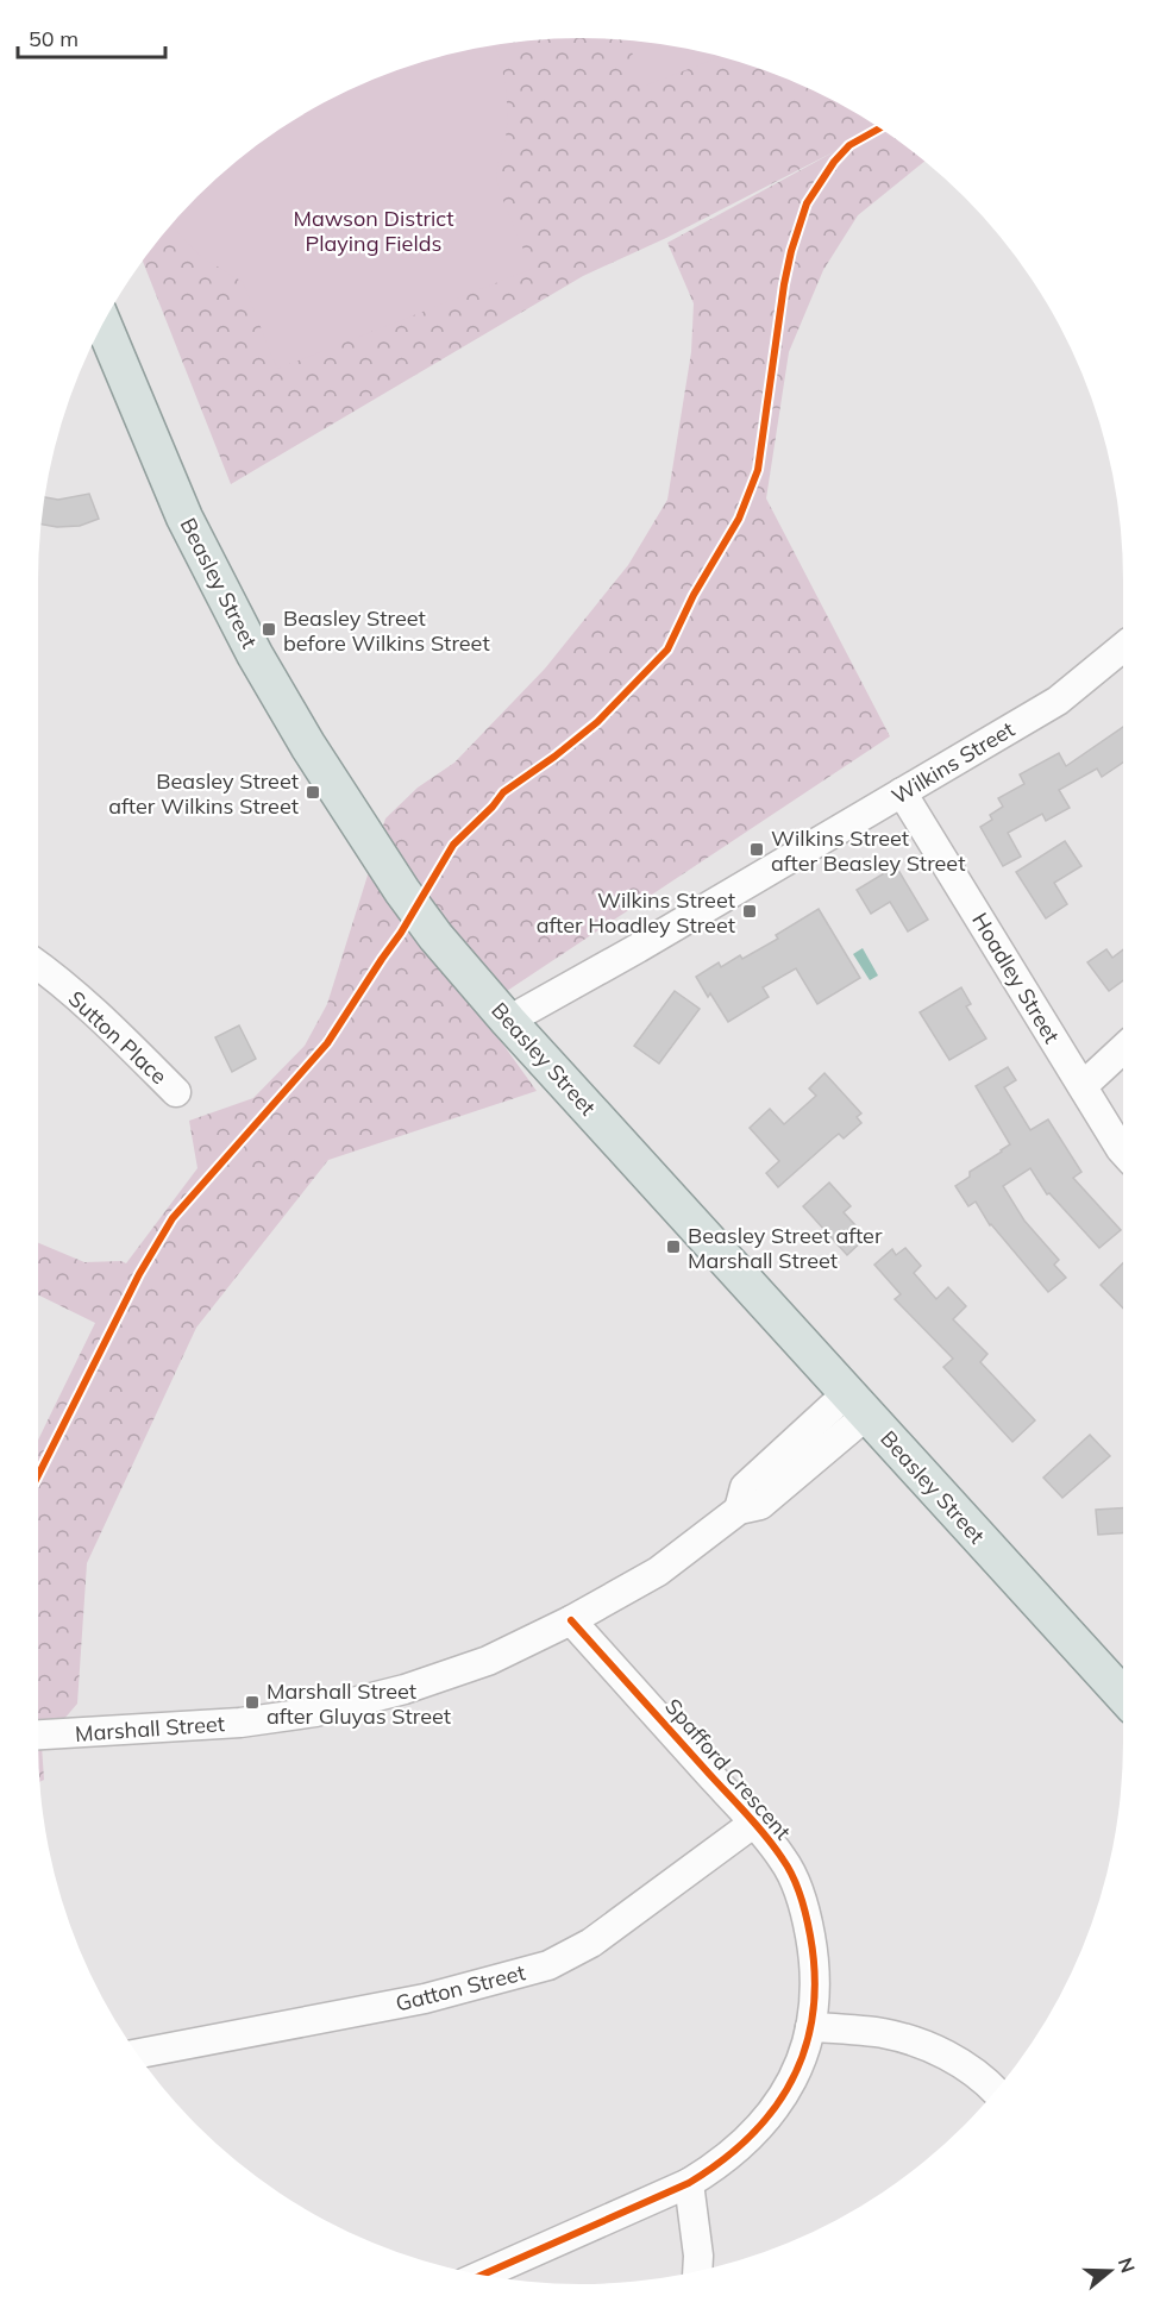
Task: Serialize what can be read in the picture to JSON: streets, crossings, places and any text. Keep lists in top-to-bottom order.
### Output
{
  "streets": {
    "main road": ["Beasley Street"],
    "street": [
      "Wilkins Street",
      "Hoadley Street",
      "Sutton Place",
      "Marshall Street",
      "Spafford Crescent",
      "Gatton Street"
    ]
  },
  "crossings": [
    ["Beasley Street", "Wilkins Street"],
    ["Beasley Street", "Marshall Street"],
    ["Wilkins Street", "Hoadley Street"],
    ["Marshall Street", "Spafford Crescent"],
    ["Spafford Crescent", "Gatton Street"]
  ],
  "parks": ["Mawson District Playing Fields"],
  "places": {
    "transit": [
      "Beasley Street before Wilkins Street",
      "Beasley Street after Wilkins Street",
      "Wilkins Street after Beasley Street",
      "Wilkins Street after Hoadley Street",
      "Beasley Street after Marshall Street",
      "Marshall Street after Gluyas Street"
    ]
  },
  "scale_bar": "50 m",
  "north": "right"
}
